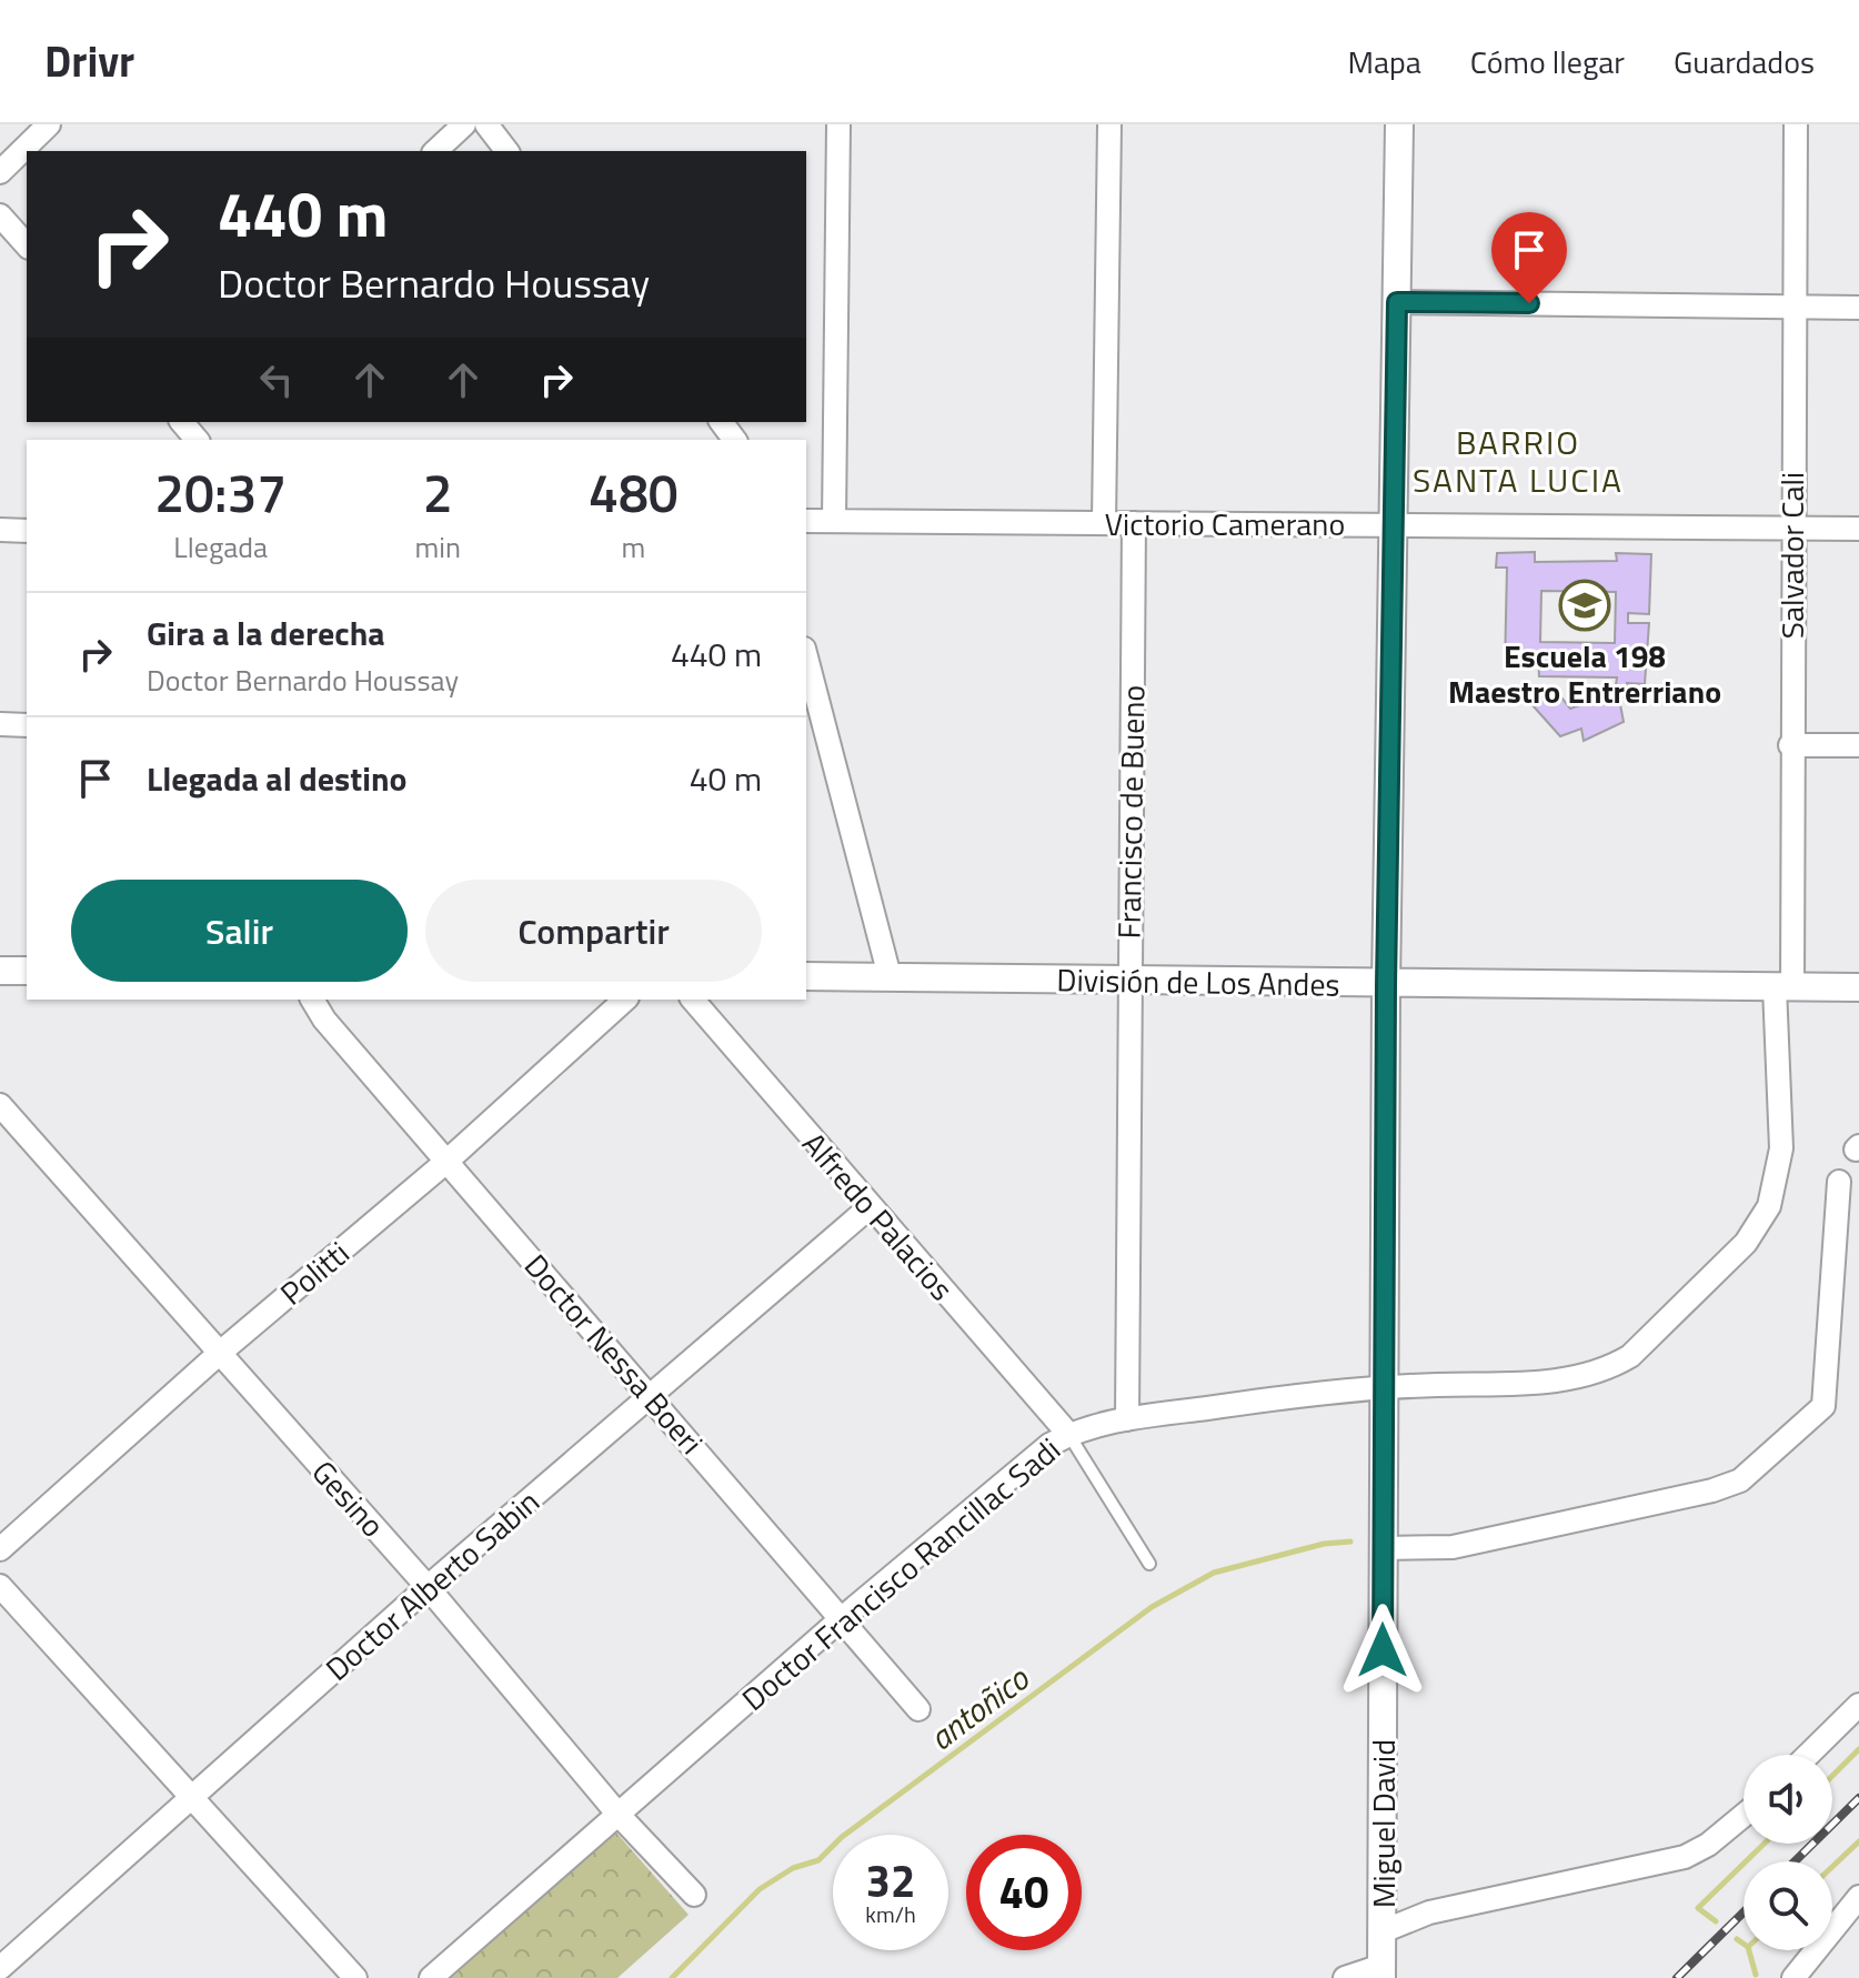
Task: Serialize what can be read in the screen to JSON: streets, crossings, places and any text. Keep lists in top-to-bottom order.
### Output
{
  "streets": {
    "street": [
      "Victorio Camerano",
      "Salvador Cali",
      "Francisco de Bueno",
      "División de Los Andes",
      "Alfredo Palacios",
      "Politti",
      "Doctor Nessa Boeri",
      "Gesino",
      "Doctor Francisco Rancillac Sadi",
      "Doctor Alberto Sabin",
      "Miguel David"
    ]
  },
  "crossings": [
    ["Victorio Camerano", "Salvador Cali"],
    ["Victorio Camerano", "Francisco de Bueno"],
    ["Victorio Camerano", "Miguel David"],
    ["Salvador Cali", "División de Los Andes"],
    ["Salvador Cali", "Doctor Francisco Rancillac Sadi"],
    ["Francisco de Bueno", "División de Los Andes"],
    ["Francisco de Bueno", "Doctor Francisco Rancillac Sadi"],
    ["División de Los Andes", "Miguel David"],
    ["Alfredo Palacios", "Doctor Francisco Rancillac Sadi"],
    ["Alfredo Palacios", "Doctor Alberto Sabin"],
    ["Politti", "Doctor Nessa Boeri"],
    ["Politti", "Gesino"],
    ["Doctor Nessa Boeri", "Doctor Francisco Rancillac Sadi"],
    ["Doctor Nessa Boeri", "Doctor Alberto Sabin"],
    ["Gesino", "Doctor Francisco Rancillac Sadi"],
    ["Gesino", "Doctor Alberto Sabin"],
    ["Doctor Francisco Rancillac Sadi", "Miguel David"]
  ],
  "districts": ["BARRIO SANTA LUCIA"],
  "water": ["antoñico"],
  "places": {
    "school or university": ["Escuela 198 Maestro Entrerriano"]
  },
  "page": {
    "header": "Drivr",
    "nav": ["Mapa", "Cómo llegar", "Guardados"],
    "turn": ["440 m", "Doctor Bernardo Houssay"],
    "eta": [
      "20:37",
      "Llegada",
      "2",
      "min",
      "480",
      "m"
    ],
    "list": [
      {
        "name": "Gira a la derecha",
        "note": "Doctor Bernardo Houssay",
        "value": "440 m"
      },
      {
        "name": "Llegada al destino",
        "value": "40 m"
      }
    ],
    "buttons": ["Salir", "Compartir"],
    "speed": "32 km/h",
    "limit": "40"
  }
}
